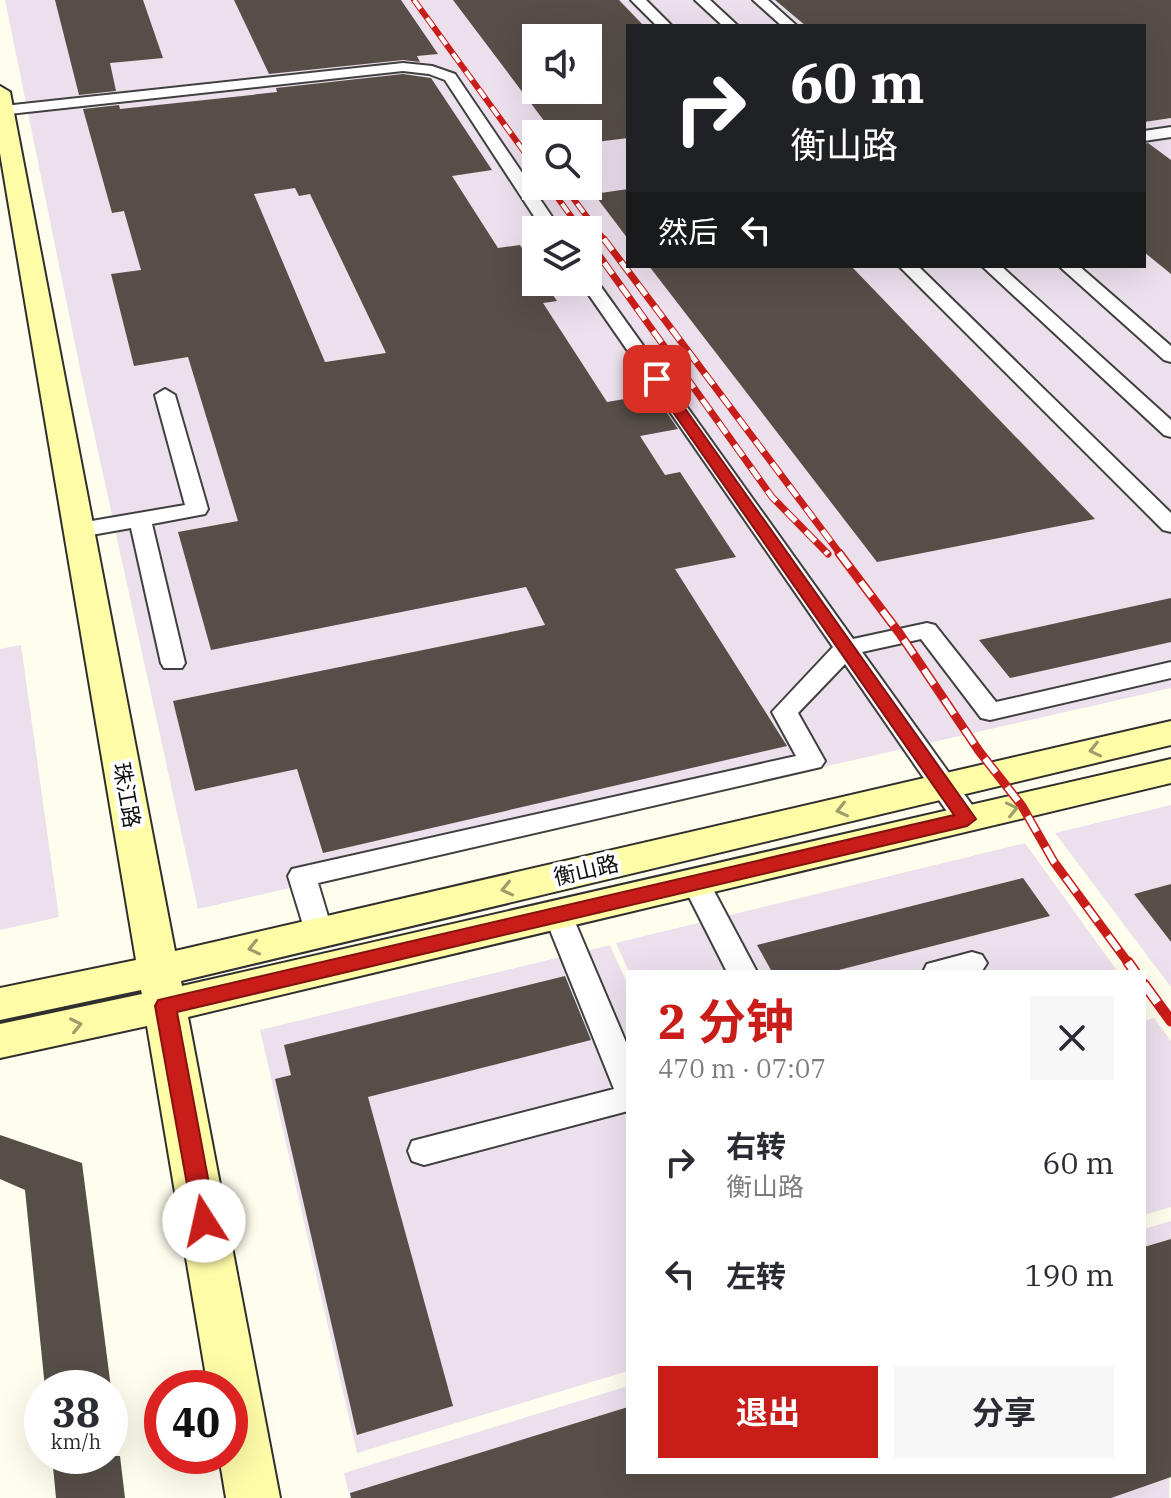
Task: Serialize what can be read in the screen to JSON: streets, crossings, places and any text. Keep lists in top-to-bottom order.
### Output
{
  "streets": {
    "street": ["珠江路", "衡山路"]
  },
  "crossings": [
    ["珠江路", "衡山路"]
  ],
  "page": {
    "turn": ["60 m", "衡山路"],
    "then": "然后",
    "heading": ["2 分钟", "470 m · 07:07"],
    "list": [
      {
        "name": "右转",
        "note": "衡山路",
        "value": "60 m"
      },
      {
        "name": "左转",
        "value": "190 m"
      }
    ],
    "buttons": ["退出", "分享"],
    "speed": "38 km/h",
    "limit": "40"
  }
}
